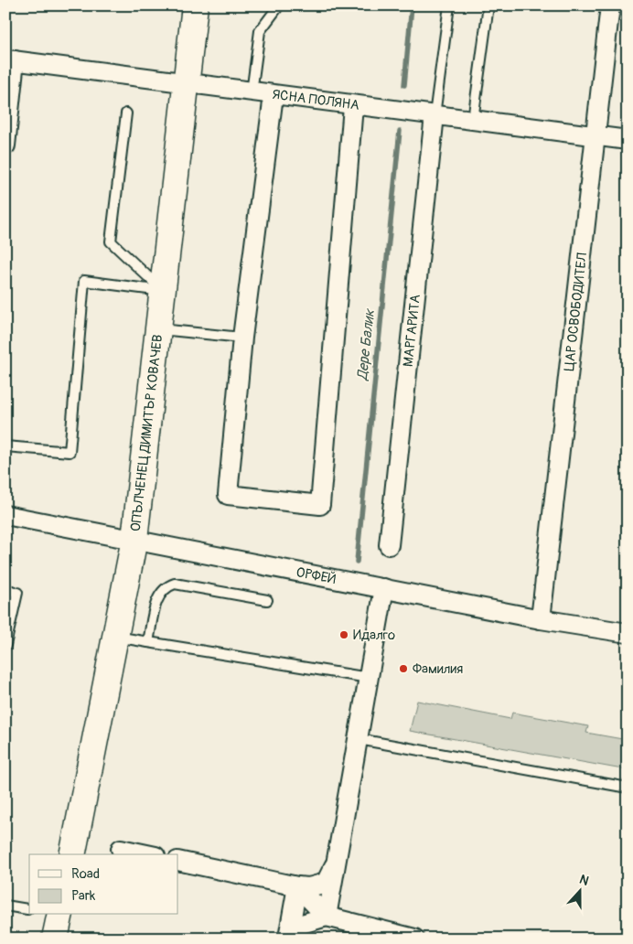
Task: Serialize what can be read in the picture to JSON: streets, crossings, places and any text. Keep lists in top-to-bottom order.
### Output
{
  "streets": {
    "street": [
      "ЯСНА ПОЛЯНА",
      "ЦАР ОСВОБОДИТЕЛ",
      "МАРГАРИТА",
      "ОПЪЛЧЕНЕЦ ДИМИТЪР КОВАЧЕВ",
      "ОРФЕЙ"
    ]
  },
  "crossings": [
    ["ЯСНА ПОЛЯНА", "ЦАР ОСВОБОДИТЕЛ"],
    ["ЯСНА ПОЛЯНА", "МАРГАРИТА"],
    ["ЯСНА ПОЛЯНА", "ОПЪЛЧЕНЕЦ ДИМИТЪР КОВАЧЕВ"],
    ["ЦАР ОСВОБОДИТЕЛ", "ОРФЕЙ"],
    ["ОПЪЛЧЕНЕЦ ДИМИТЪР КОВАЧЕВ", "ОРФЕЙ"]
  ],
  "water": ["Дере Балик"],
  "places": ["Идалго", "Фамилия"],
  "legend": ["Road", "Park"],
  "north": "top"
}
